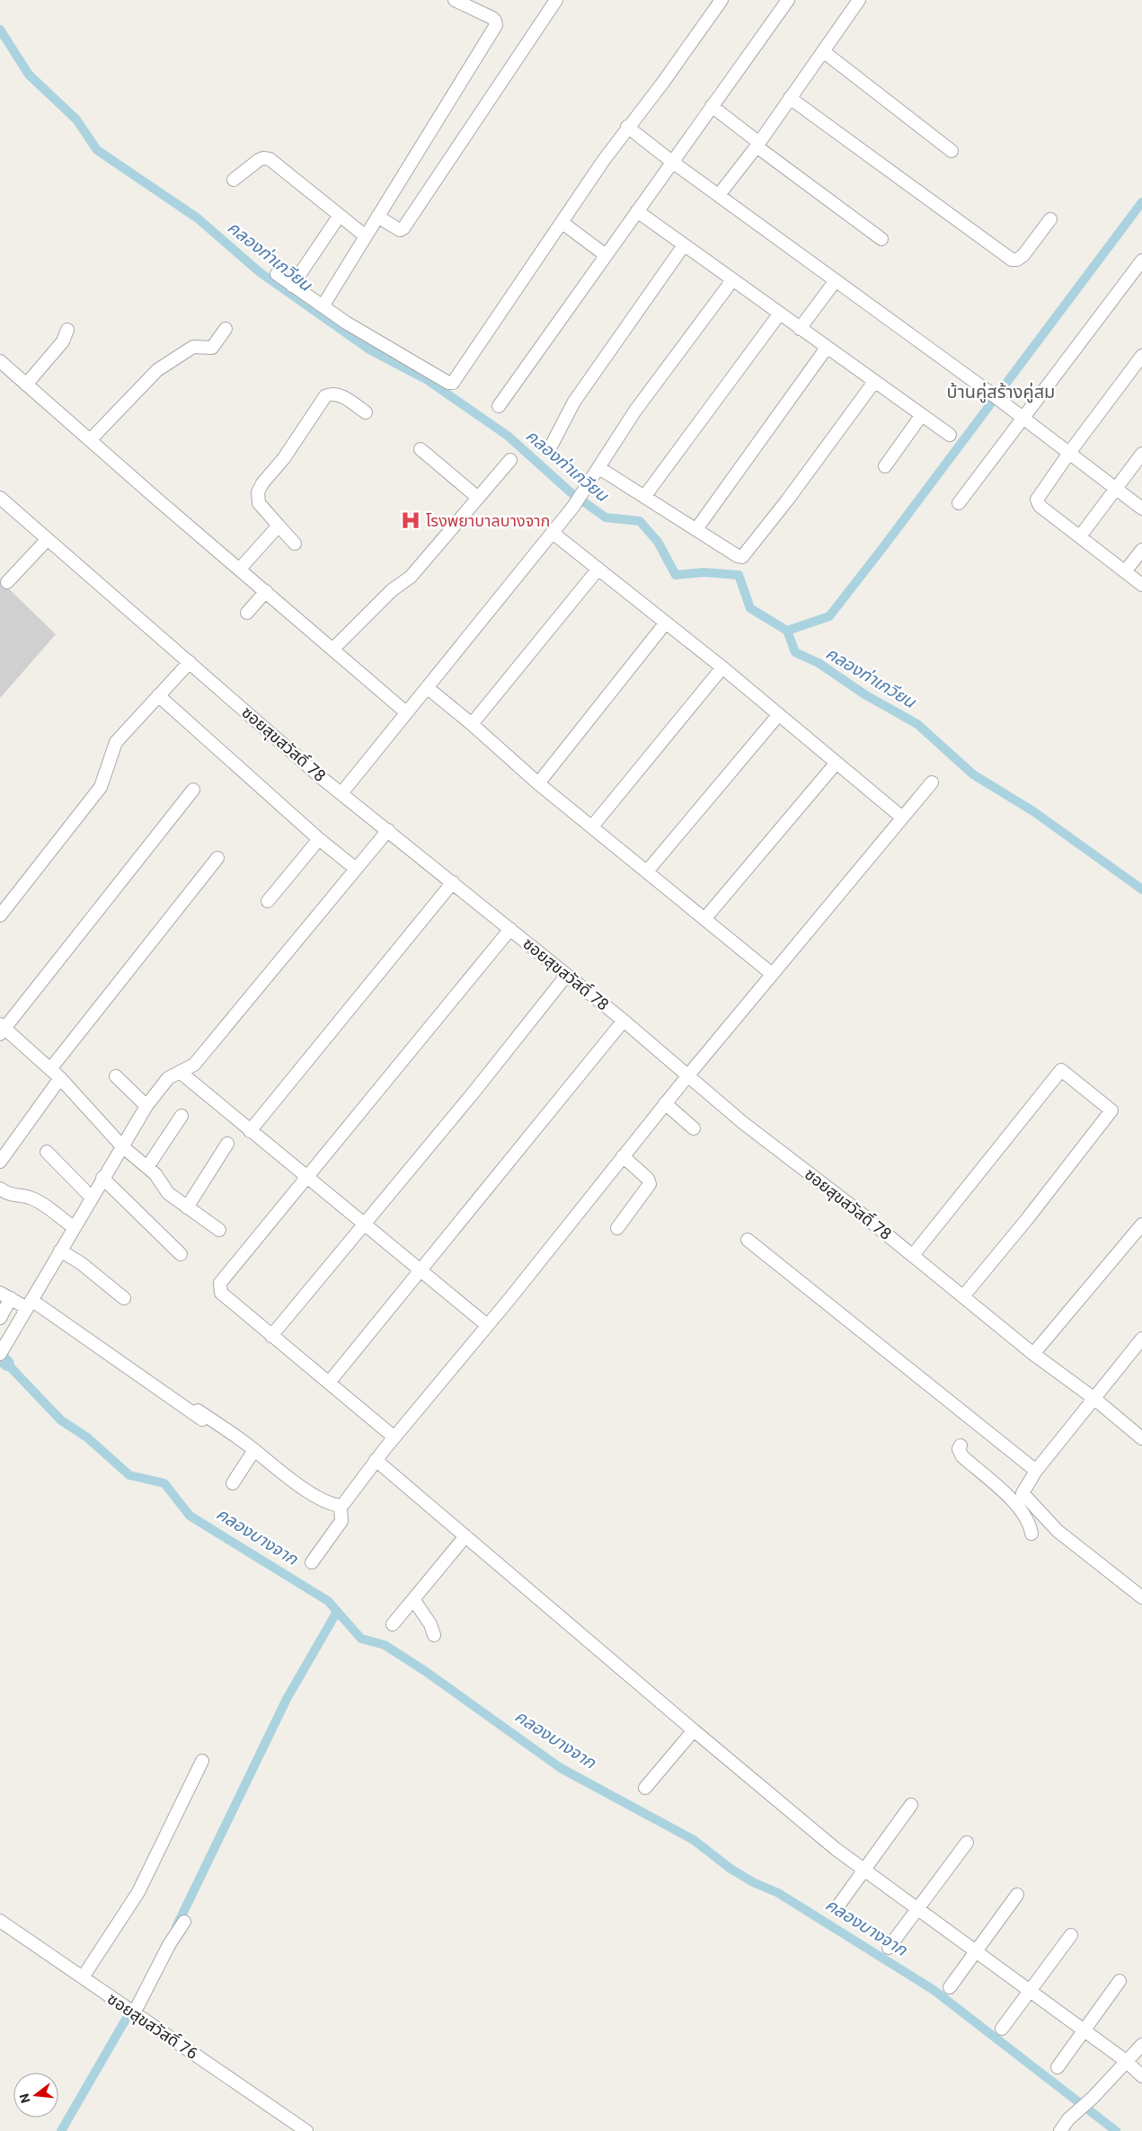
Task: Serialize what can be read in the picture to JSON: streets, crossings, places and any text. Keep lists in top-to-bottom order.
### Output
{
  "streets": {
    "street": ["ซอยสุขสวัสดิ์ 78", "ซอยสุขสวัสดิ์ 76"]
  },
  "districts": ["บ้านคู่สร้างคู่สม"],
  "water": ["คลองท่าเกวียน", "คลองบางจาก"],
  "places": {
    "hospital": ["โรงพยาบาลบางจาก"]
  },
  "north": "left"
}
